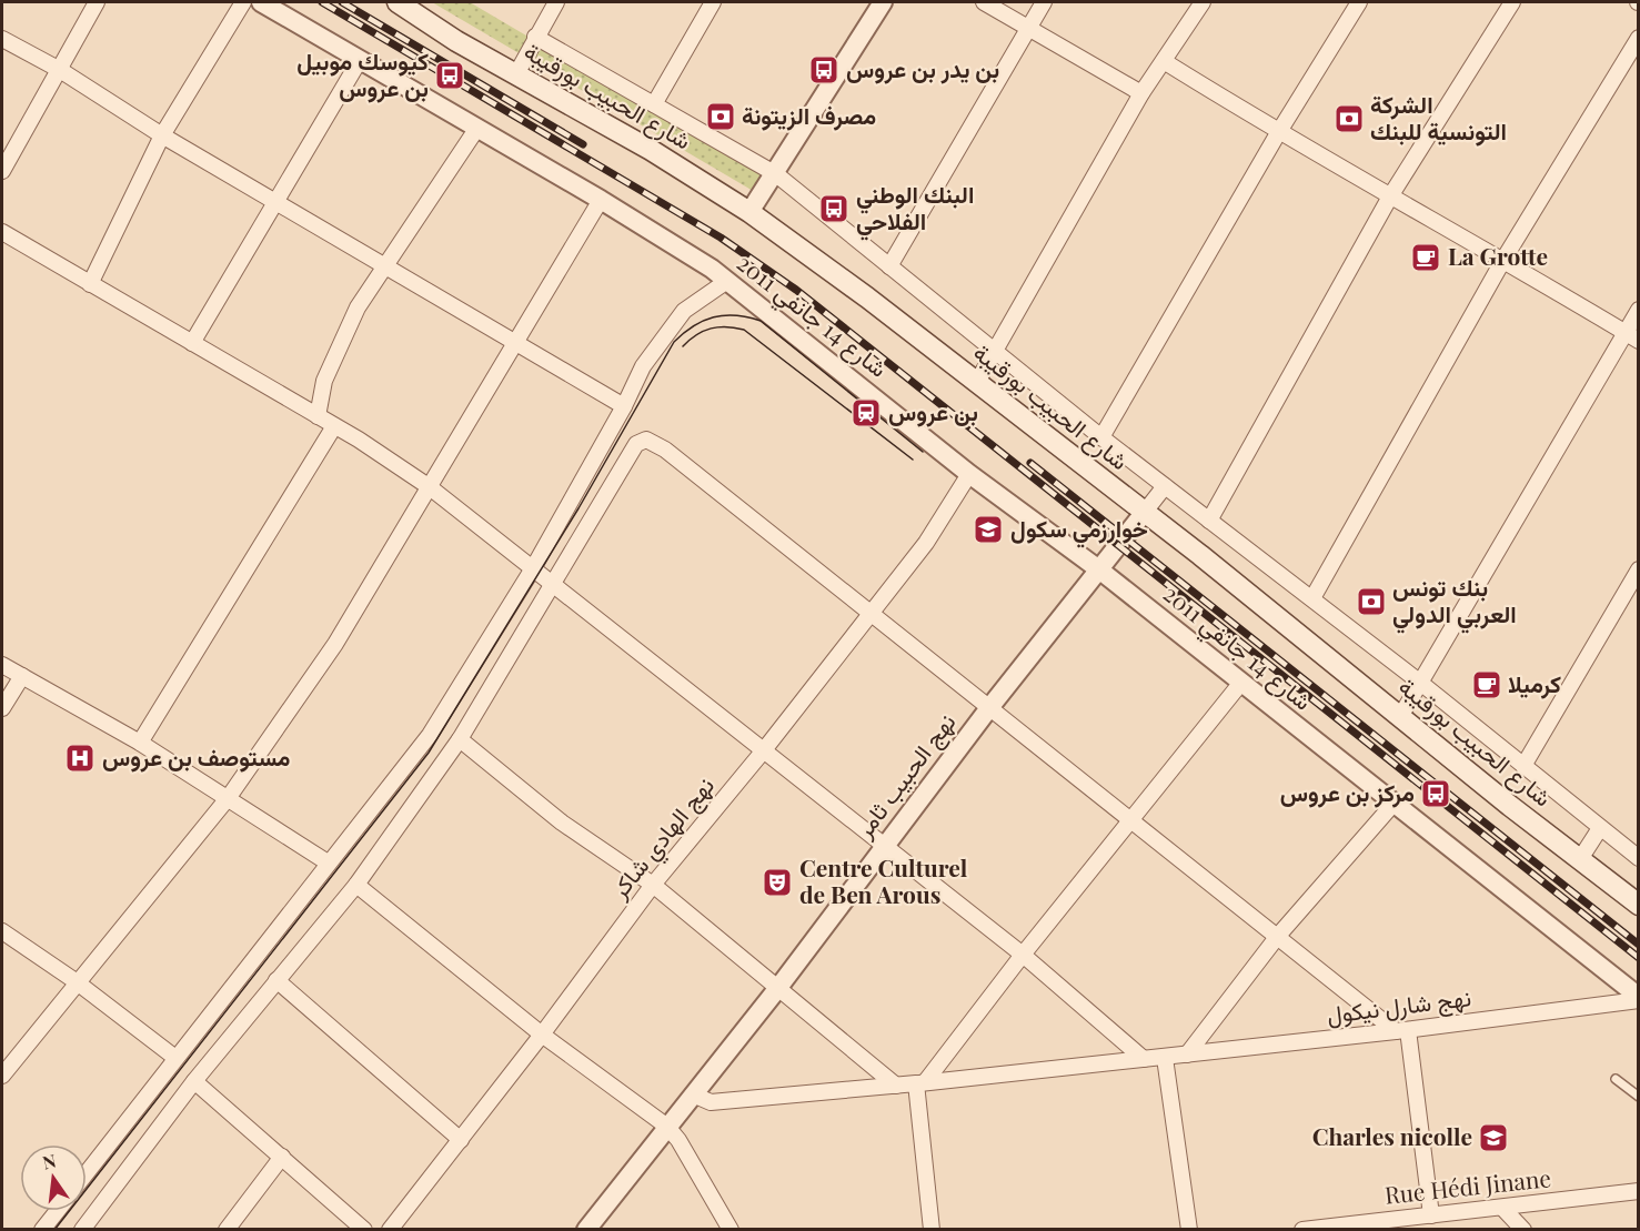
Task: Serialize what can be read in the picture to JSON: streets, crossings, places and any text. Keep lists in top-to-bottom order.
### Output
{
  "streets": {
    "main road": ["شارع الحبيب بورقيبة"],
    "street": [
      "شارع 14 جانفي 2011",
      "نهج الحبيب ثامر",
      "نهج الهادي شاكر",
      "نهج شارل نيكول",
      "Rue Hédi Jinane"
    ]
  },
  "crossings": [
    ["شارع الحبيب بورقيبة", "نهج الحبيب ثامر"],
    ["شارع 14 جانفي 2011", "نهج الحبيب ثامر"],
    ["شارع 14 جانفي 2011", "نهج الهادي شاكر"],
    ["شارع 14 جانفي 2011", "نهج شارل نيكول"],
    ["نهج الحبيب ثامر", "نهج شارل نيكول"]
  ],
  "places": {
    "bus stop": [
      "بن يدر بن عروس",
      "كيوسك موبيل بن عروس",
      "البنك الوطني الفلاحي",
      "مركز بن عروس"
    ],
    "bank": ["مصرف الزيتونة", "الشركة التونسية للبنك", "بنك تونس العربي الدولي"],
    "cafe": ["La Grotte", "كرميلا"],
    "station": ["بن عروس"],
    "school or university": ["خوارزمي سكول", "Charles nicolle"],
    "hospital": ["مستوصف بن عروس"],
    "theatre": ["Centre Culturel de Ben Arous"]
  },
  "north": "top"
}
